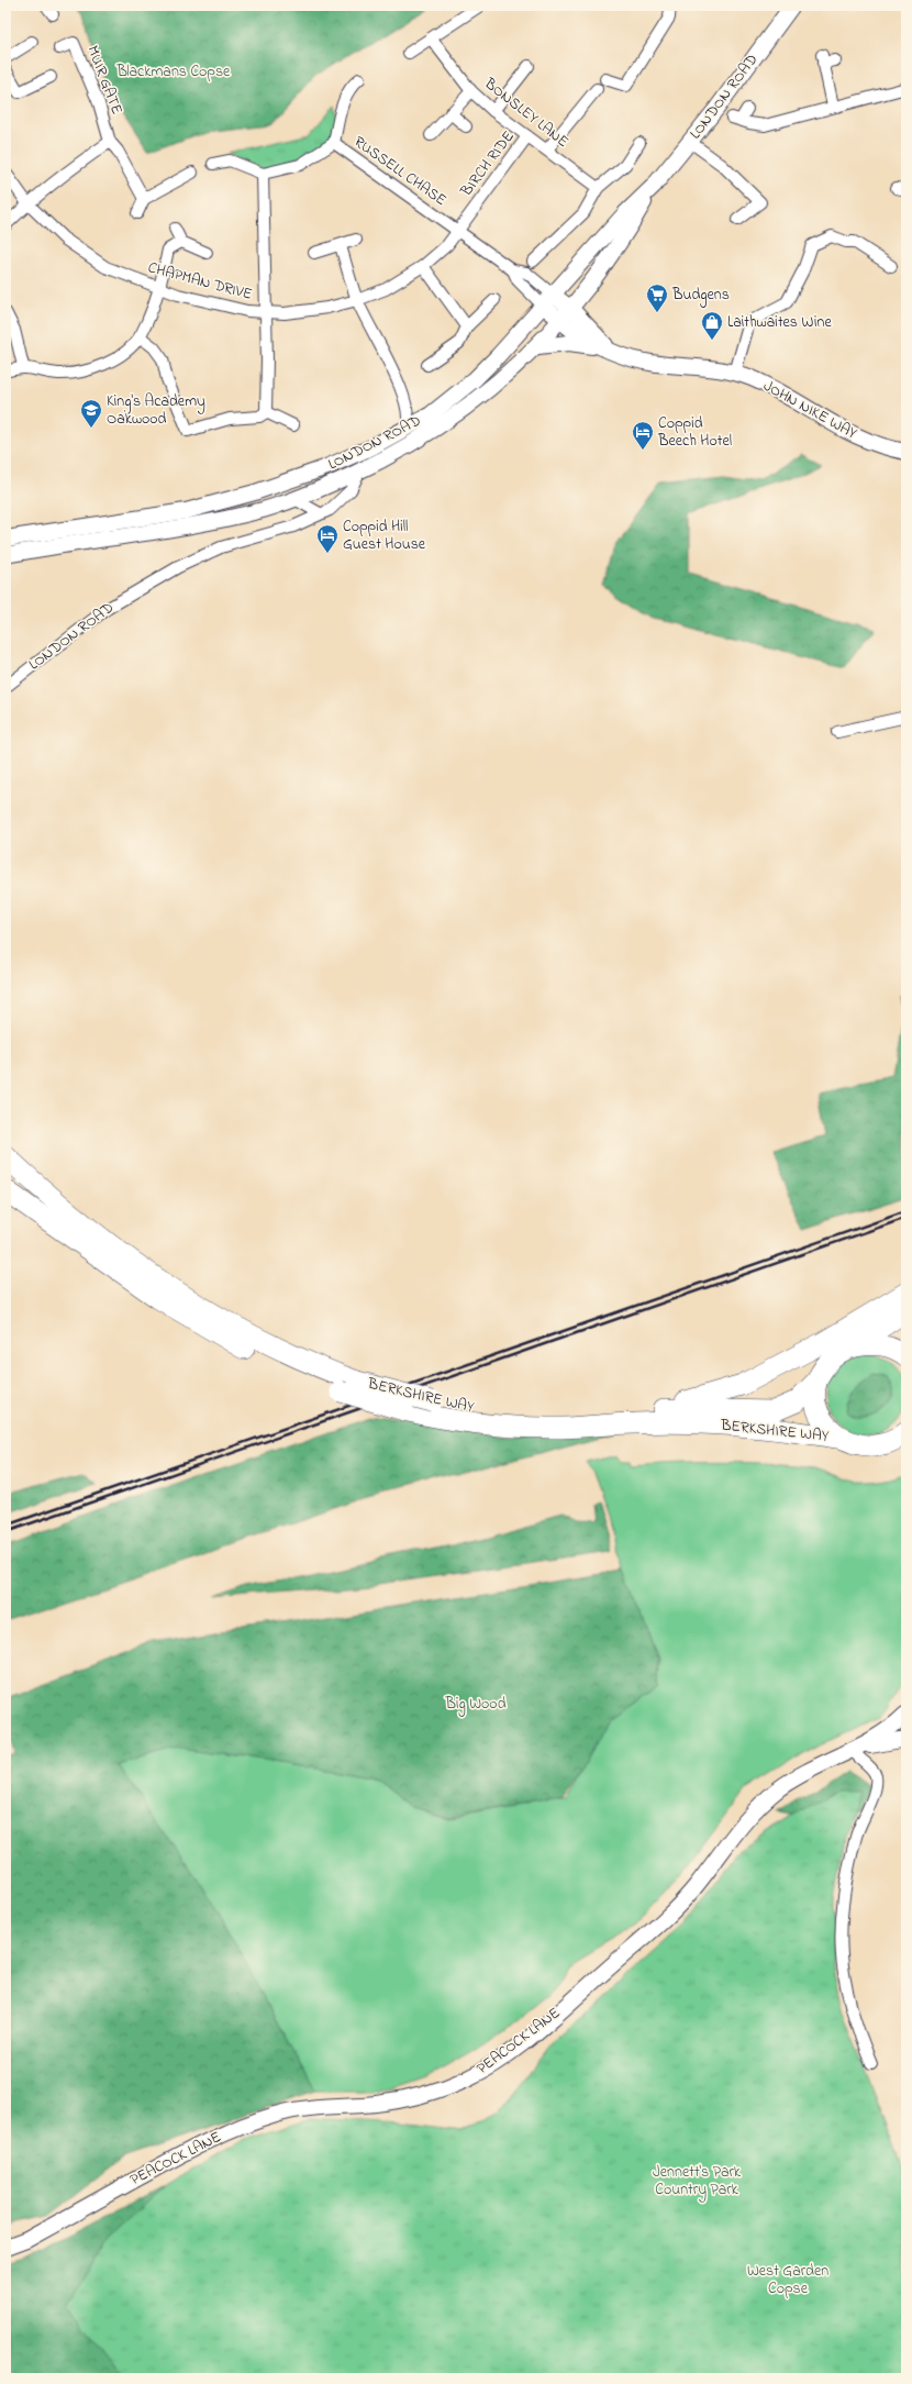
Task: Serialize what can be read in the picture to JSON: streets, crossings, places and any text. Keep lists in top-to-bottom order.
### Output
{
  "streets": {
    "highway": ["BERKSHIRE WAY"],
    "main road": ["LONDON ROAD", "JOHN NIKE WAY", "PEACOCK LANE"],
    "street": [
      "MUIR GATE",
      "BONSLEY LANE",
      "BIRCH RIDE",
      "RUSSELL CHASE",
      "CHAPMAN DRIVE"
    ]
  },
  "crossings": [
    ["LONDON ROAD", "RUSSELL CHASE"],
    ["LONDON ROAD", "JOHN NIKE WAY"],
    ["BONSLEY LANE", "BIRCH RIDE"],
    ["BIRCH RIDE", "RUSSELL CHASE"],
    ["BIRCH RIDE", "CHAPMAN DRIVE"],
    ["RUSSELL CHASE", "CHAPMAN DRIVE"],
    ["RUSSELL CHASE", "JOHN NIKE WAY"]
  ],
  "parks": [
    "Blackmans Copse",
    "Big Wood",
    "Jennett's Park Country Park",
    "West Garden Copse"
  ],
  "places": {
    "supermarket": ["Budgens"],
    "shop": ["Laithwaites Wine"],
    "school or university": ["King's Academy Oakwood"],
    "hotel": ["Coppid Beech Hotel", "Coppid Hill Guest House"]
  }
}
